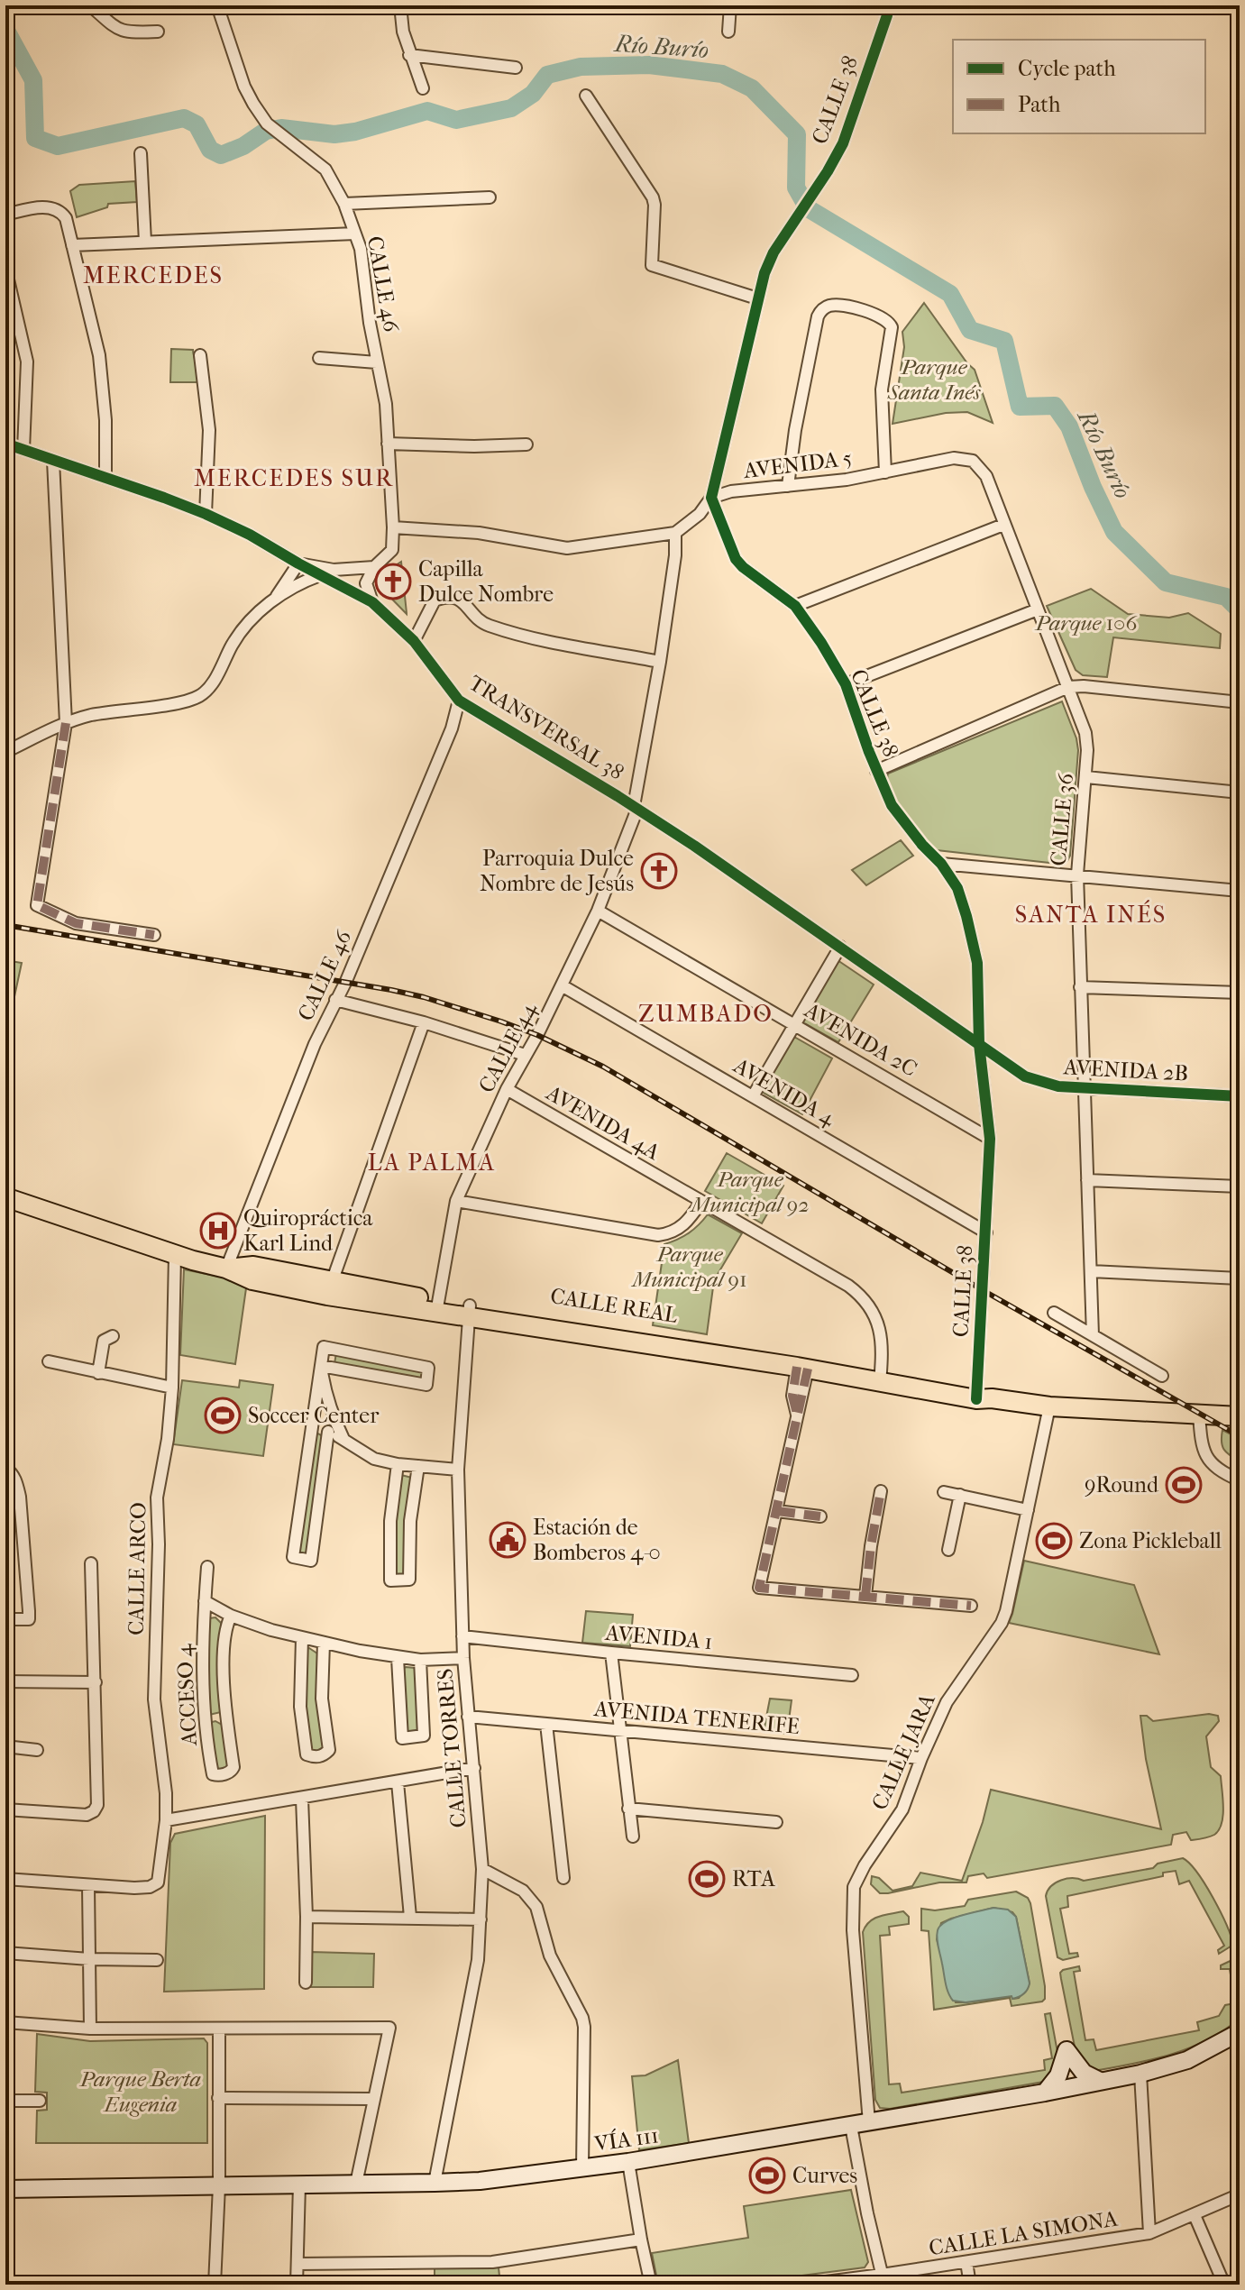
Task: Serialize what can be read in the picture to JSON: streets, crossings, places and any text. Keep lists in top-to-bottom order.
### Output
{
  "streets": {
    "main road": ["CALLE REAL", "VÍA 111"],
    "street": [
      "CALLE 38",
      "CALLE 46",
      "AVENIDA 5",
      "TRANSVERSAL 38",
      "CALLE 36",
      "AVENIDA 2C",
      "CALLE 44",
      "AVENIDA 2B",
      "AVENIDA 4",
      "AVENIDA 4A",
      "CALLE ARCO",
      "AVENIDA 1",
      "ACCESO 4",
      "AVENIDA TENERIFE",
      "CALLE TORRES",
      "CALLE JARA",
      "CALLE LA SIMONA"
    ]
  },
  "crossings": [
    ["CALLE 38", "AVENIDA 5"],
    ["CALLE 38", "TRANSVERSAL 38"],
    ["CALLE 38", "AVENIDA 2C"],
    ["CALLE 38", "AVENIDA 2B"],
    ["CALLE 38", "AVENIDA 4"],
    ["CALLE 38", "CALLE REAL"],
    ["CALLE 46", "TRANSVERSAL 38"],
    ["CALLE 46", "CALLE REAL"],
    ["AVENIDA 5", "CALLE 36"],
    ["TRANSVERSAL 38", "CALLE 44"],
    ["TRANSVERSAL 38", "AVENIDA 2B"],
    ["CALLE 36", "AVENIDA 2B"],
    ["AVENIDA 2C", "CALLE 44"],
    ["CALLE 44", "AVENIDA 4"],
    ["CALLE 44", "AVENIDA 4A"],
    ["CALLE 44", "CALLE REAL"],
    ["AVENIDA 4A", "CALLE REAL"],
    ["CALLE REAL", "CALLE ARCO"],
    ["CALLE REAL", "CALLE TORRES"],
    ["CALLE REAL", "CALLE JARA"],
    ["AVENIDA 1", "CALLE TORRES"],
    ["AVENIDA TENERIFE", "CALLE TORRES"],
    ["AVENIDA TENERIFE", "CALLE JARA"],
    ["CALLE TORRES", "VÍA 111"],
    ["CALLE JARA", "VÍA 111"]
  ],
  "districts": [
    "MERCEDES",
    "MERCEDES SUR",
    "SANTA INÉS",
    "ZUMBADO",
    "LA PALMA"
  ],
  "water": ["Río Burío"],
  "parks": [
    "Parque Santa Inés",
    "Parque 106",
    "Parque Municipal 92",
    "Parque Municipal 91",
    "Parque Berta Eugenia"
  ],
  "places": {
    "church": ["Capilla Dulce Nombre", "Parroquia Dulce Nombre de Jesús"],
    "hospital": ["Quiropráctica Karl Lind"],
    "sports": [
      "Soccer Center",
      "9Round",
      "Zona Pickleball",
      "RTA",
      "Curves"
    ],
    "public building": ["Estación de Bomberos 4-0"]
  },
  "legend": ["Cycle path", "Path"]
}
